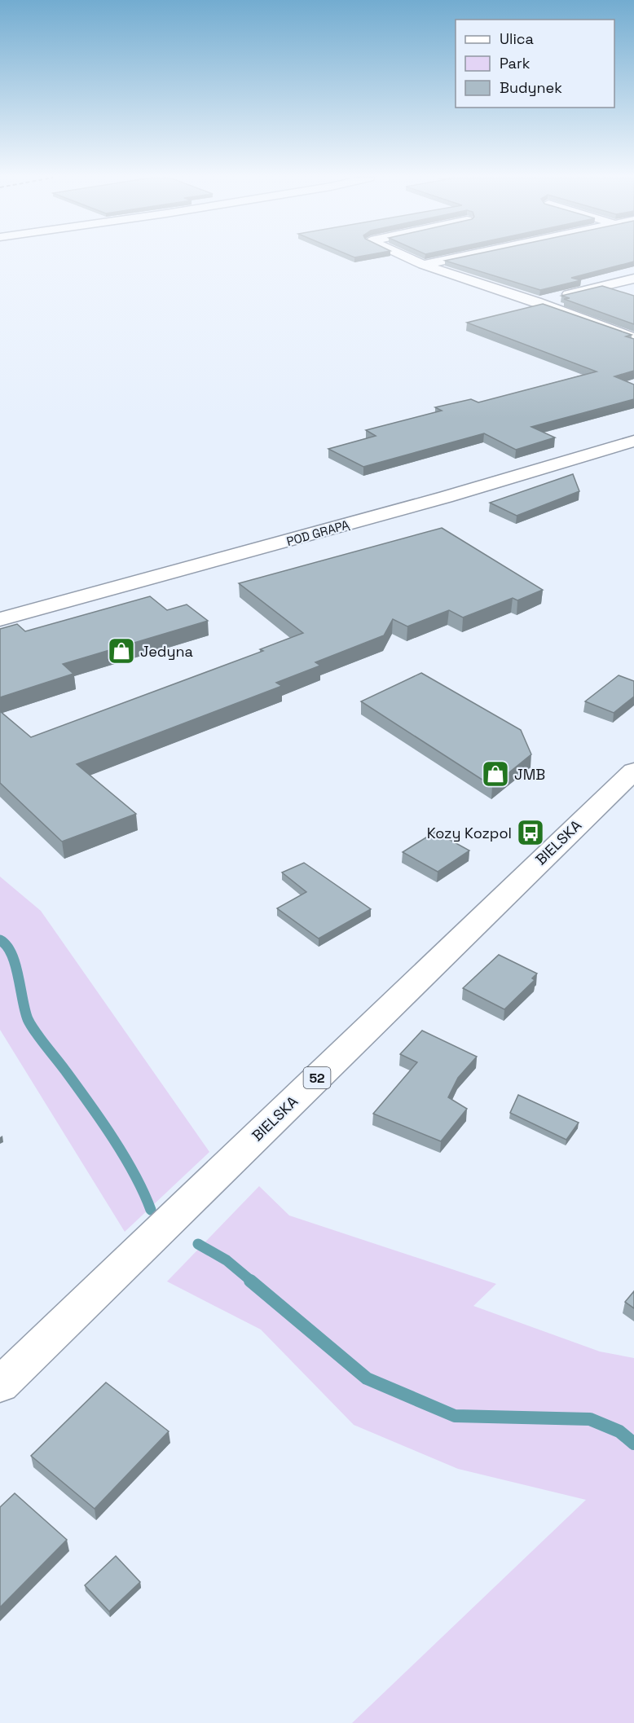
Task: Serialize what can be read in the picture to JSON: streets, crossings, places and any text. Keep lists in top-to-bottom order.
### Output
{
  "streets": {
    "street": ["POD GRAPĄ", "BIELSKA", "52"]
  },
  "places": {
    "shop": ["Jedyna", "JMB"],
    "bus stop": ["Kozy Kozpol"]
  },
  "legend": ["Ulica", "Park", "Budynek"]
}
